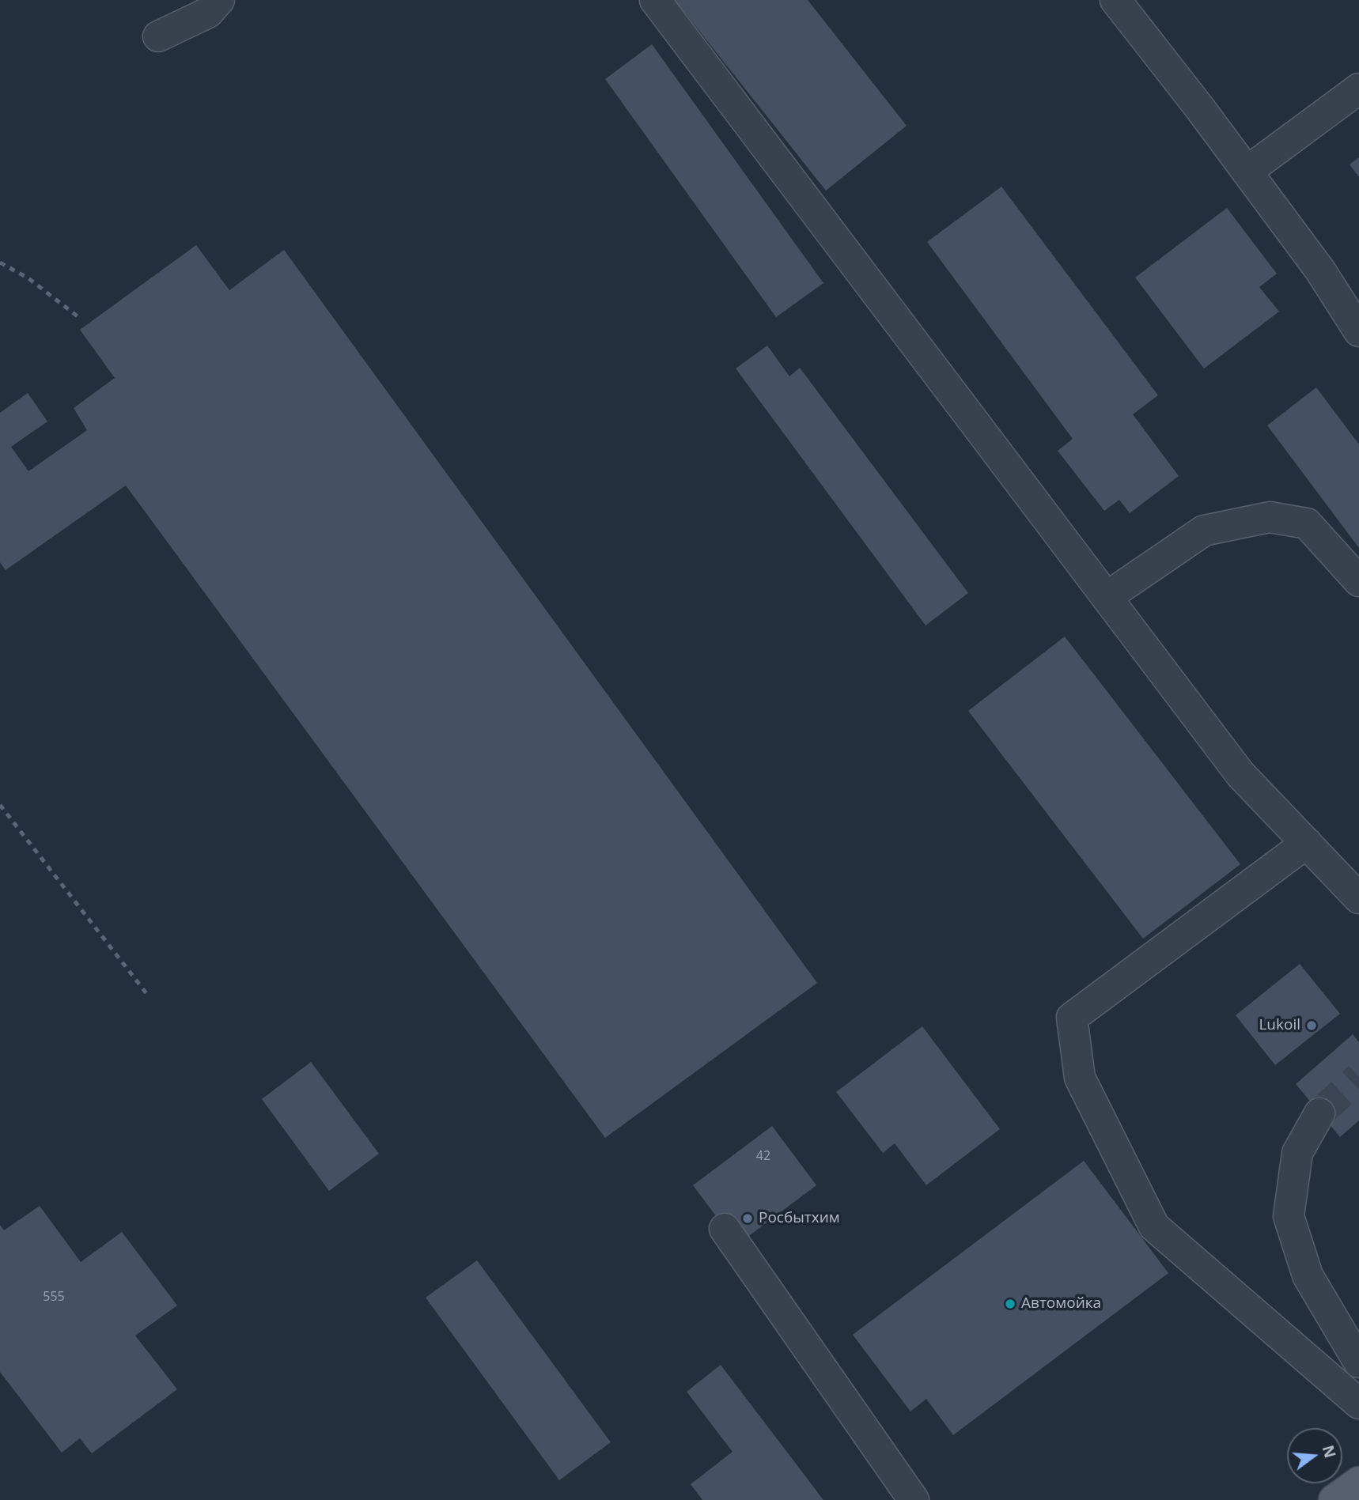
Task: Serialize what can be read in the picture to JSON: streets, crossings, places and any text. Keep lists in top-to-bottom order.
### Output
{
  "places": ["Lukoil", "Росбытхим", "Автомойка"],
  "house_numbers": ["42", "555"],
  "north": "right"
}
